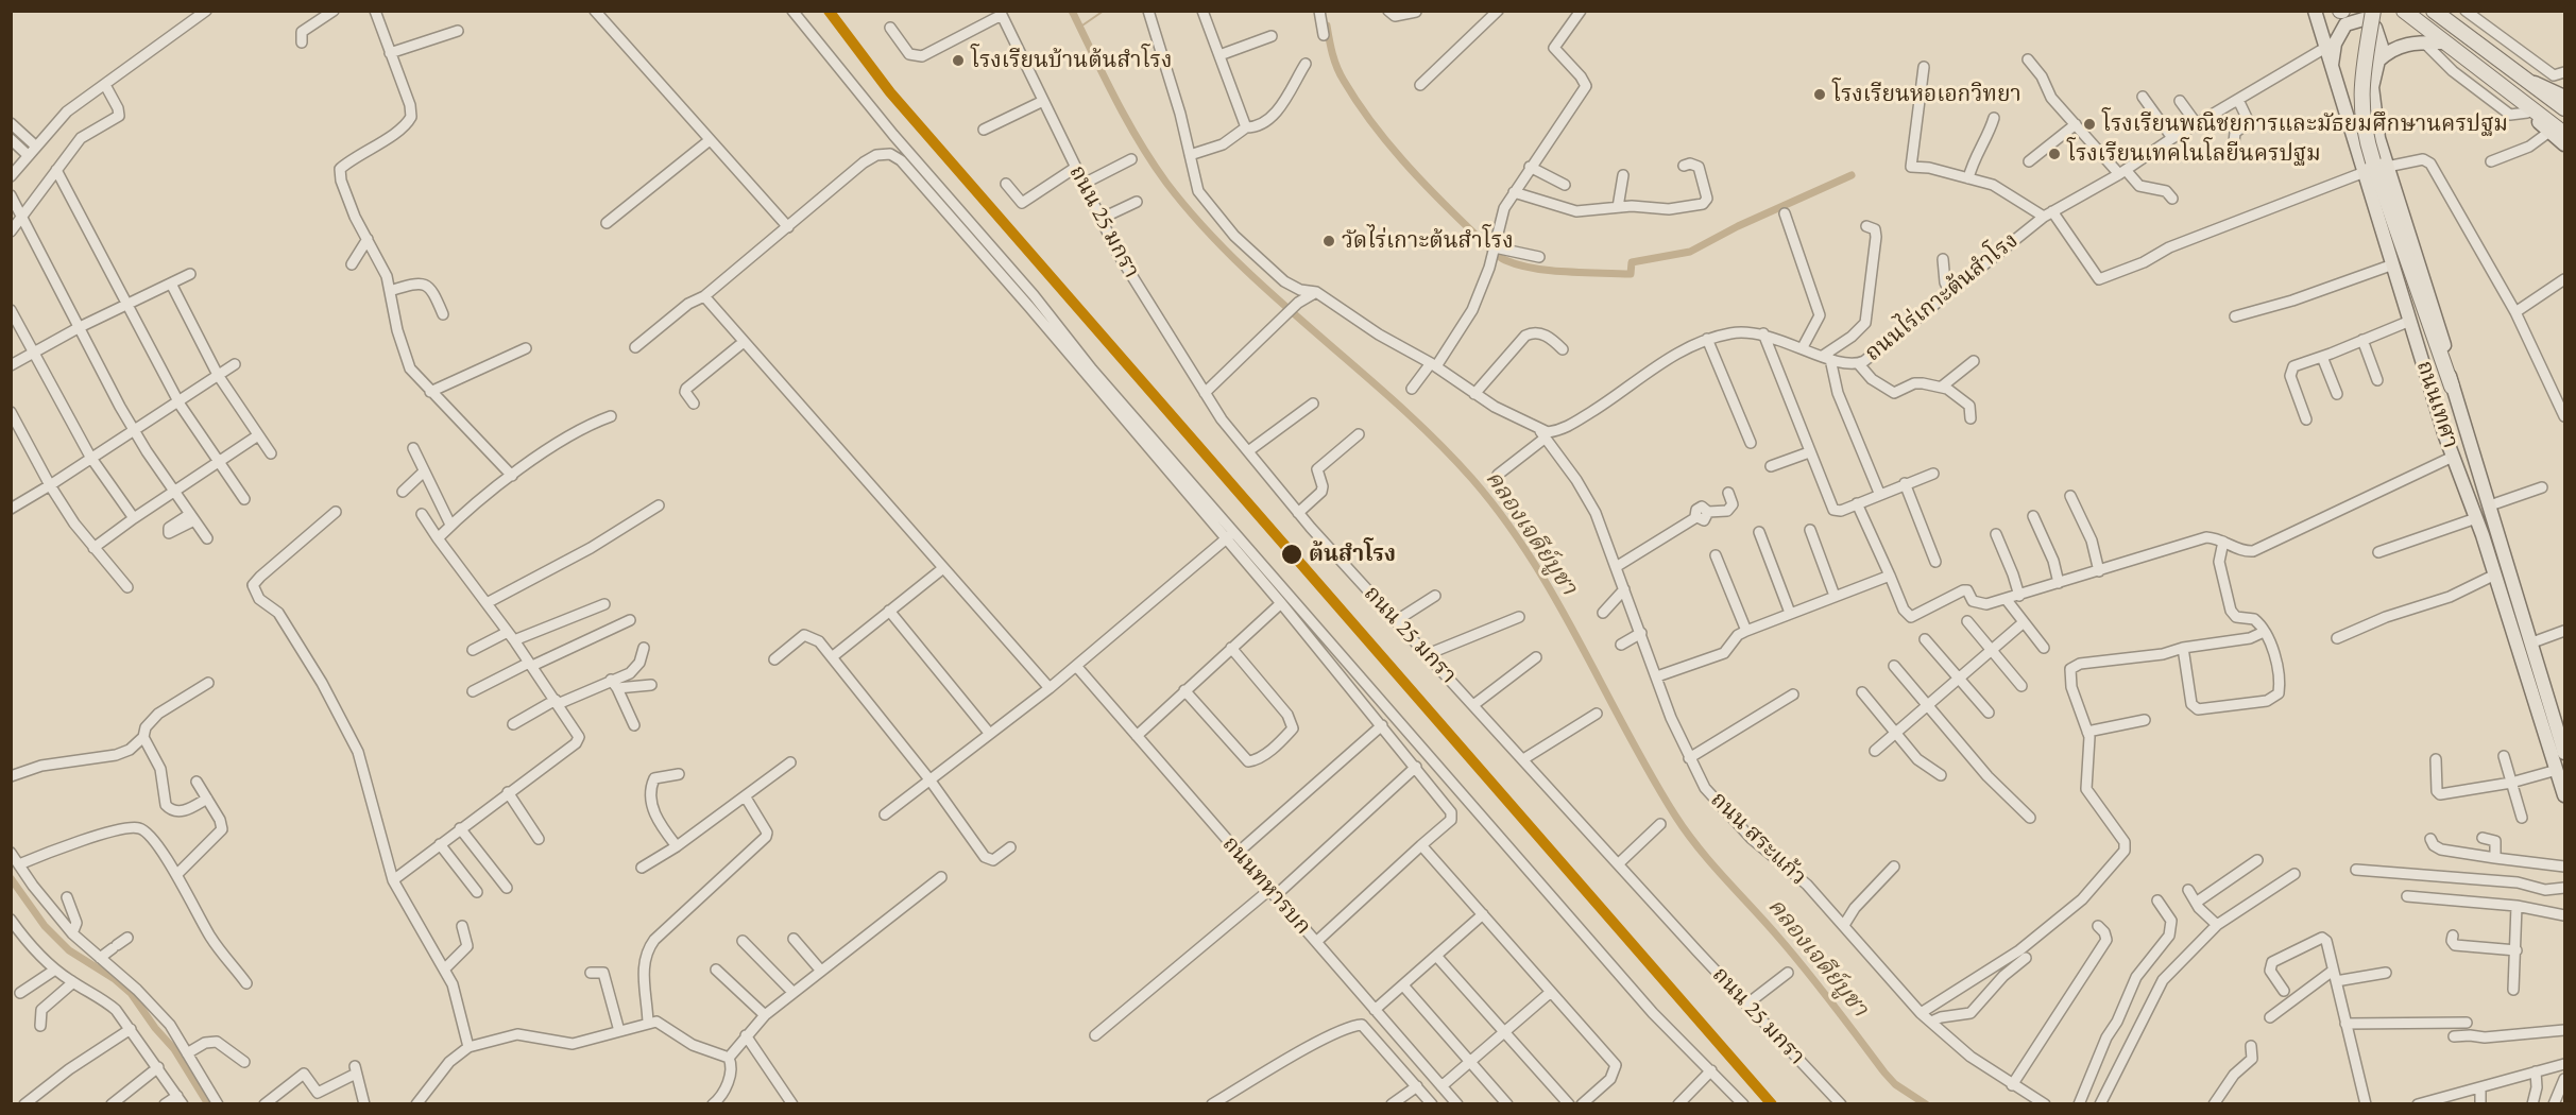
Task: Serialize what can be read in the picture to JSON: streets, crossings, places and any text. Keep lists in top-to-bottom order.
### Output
{
  "streets": {
    "main road": ["ถนนเทศา"],
    "street": [
      "ถนน 25 มกรา",
      "ถนนไร่เกาะต้นสำโรง",
      "ถนน สระแก้ว",
      "ถนนทหารบก"
    ]
  },
  "crossings": [
    ["ถนนไร่เกาะต้นสำโรง", "ถนนเทศา"],
    ["ถนนไร่เกาะต้นสำโรง", "ถนน สระแก้ว"]
  ],
  "water": ["คลองเจดีย์บูชา"],
  "places": [
    "โรงเรียนบ้านต้นสำโรง",
    "โรงเรียนหอเอกวิทยา",
    "โรงเรียนพณิชยการและมัธยมศึกษานครปฐม",
    "โรงเรียนเทคโนโลยีนครปฐม",
    "วัดไร่เกาะต้นสำโรง",
    "ต้นสำโรง"
  ]
}
